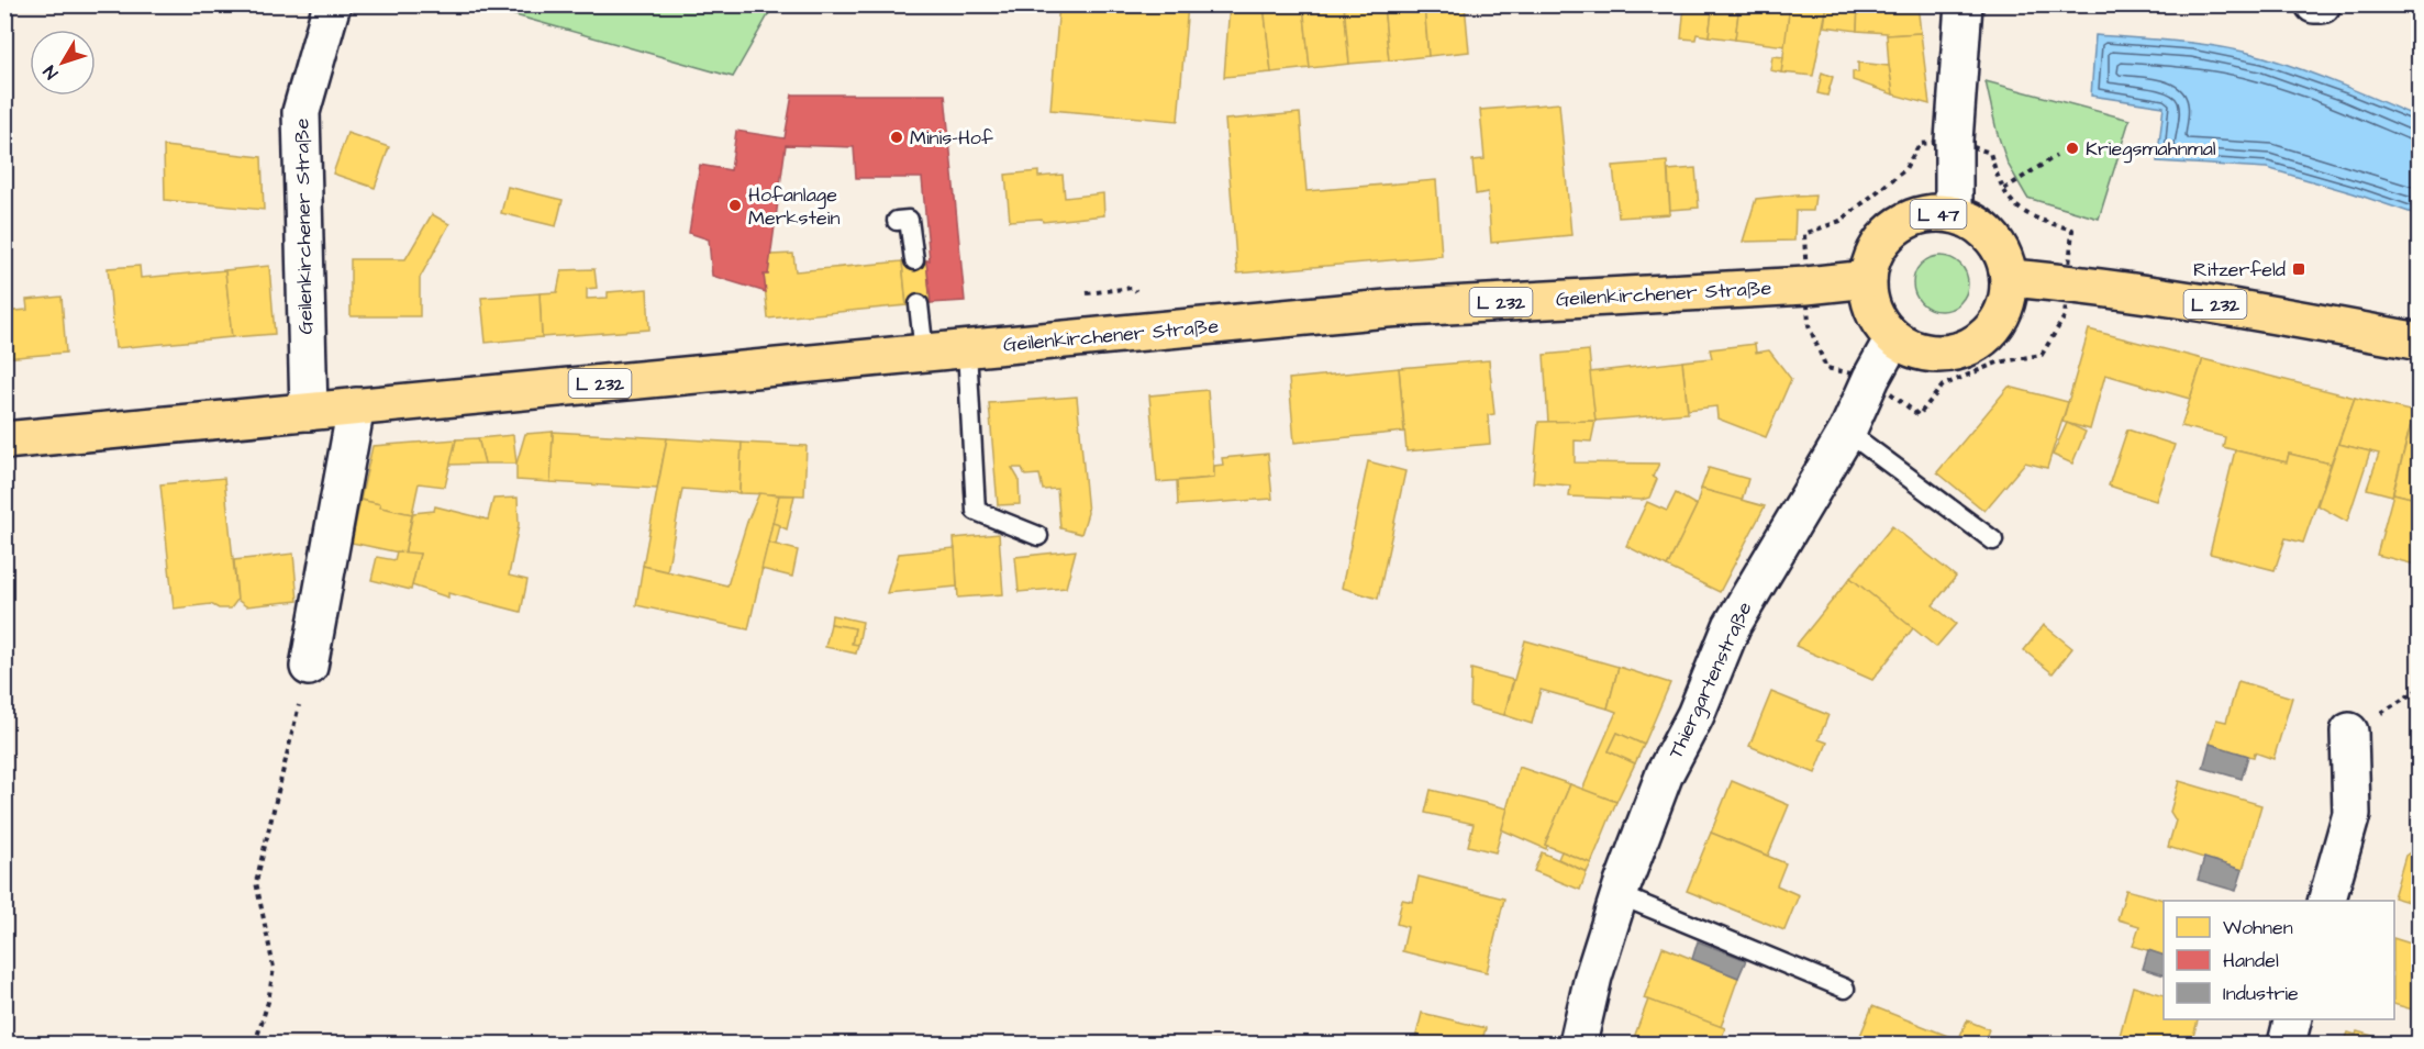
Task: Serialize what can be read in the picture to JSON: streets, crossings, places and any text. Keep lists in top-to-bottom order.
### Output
{
  "streets": {
    "main road": ["L 47", "Geilenkirchener Straße", "L 232"],
    "street": ["Thiergartenstraße"]
  },
  "crossings": [
    ["L 47", "Geilenkirchener Straße"],
    ["L 47", "L 232"],
    ["L 47", "Thiergartenstraße"],
    ["Geilenkirchener Straße", "L 232"],
    ["Geilenkirchener Straße", "Thiergartenstraße"],
    ["L 232", "Thiergartenstraße"]
  ],
  "places": {
    "other": ["Minis-Hof", "Kriegsmahnmal", "Hofanlage Merkstein"],
    "transit": ["Ritzerfeld"]
  },
  "legend": ["Wohnen", "Handel", "Industrie"],
  "north": "bottom left"
}
